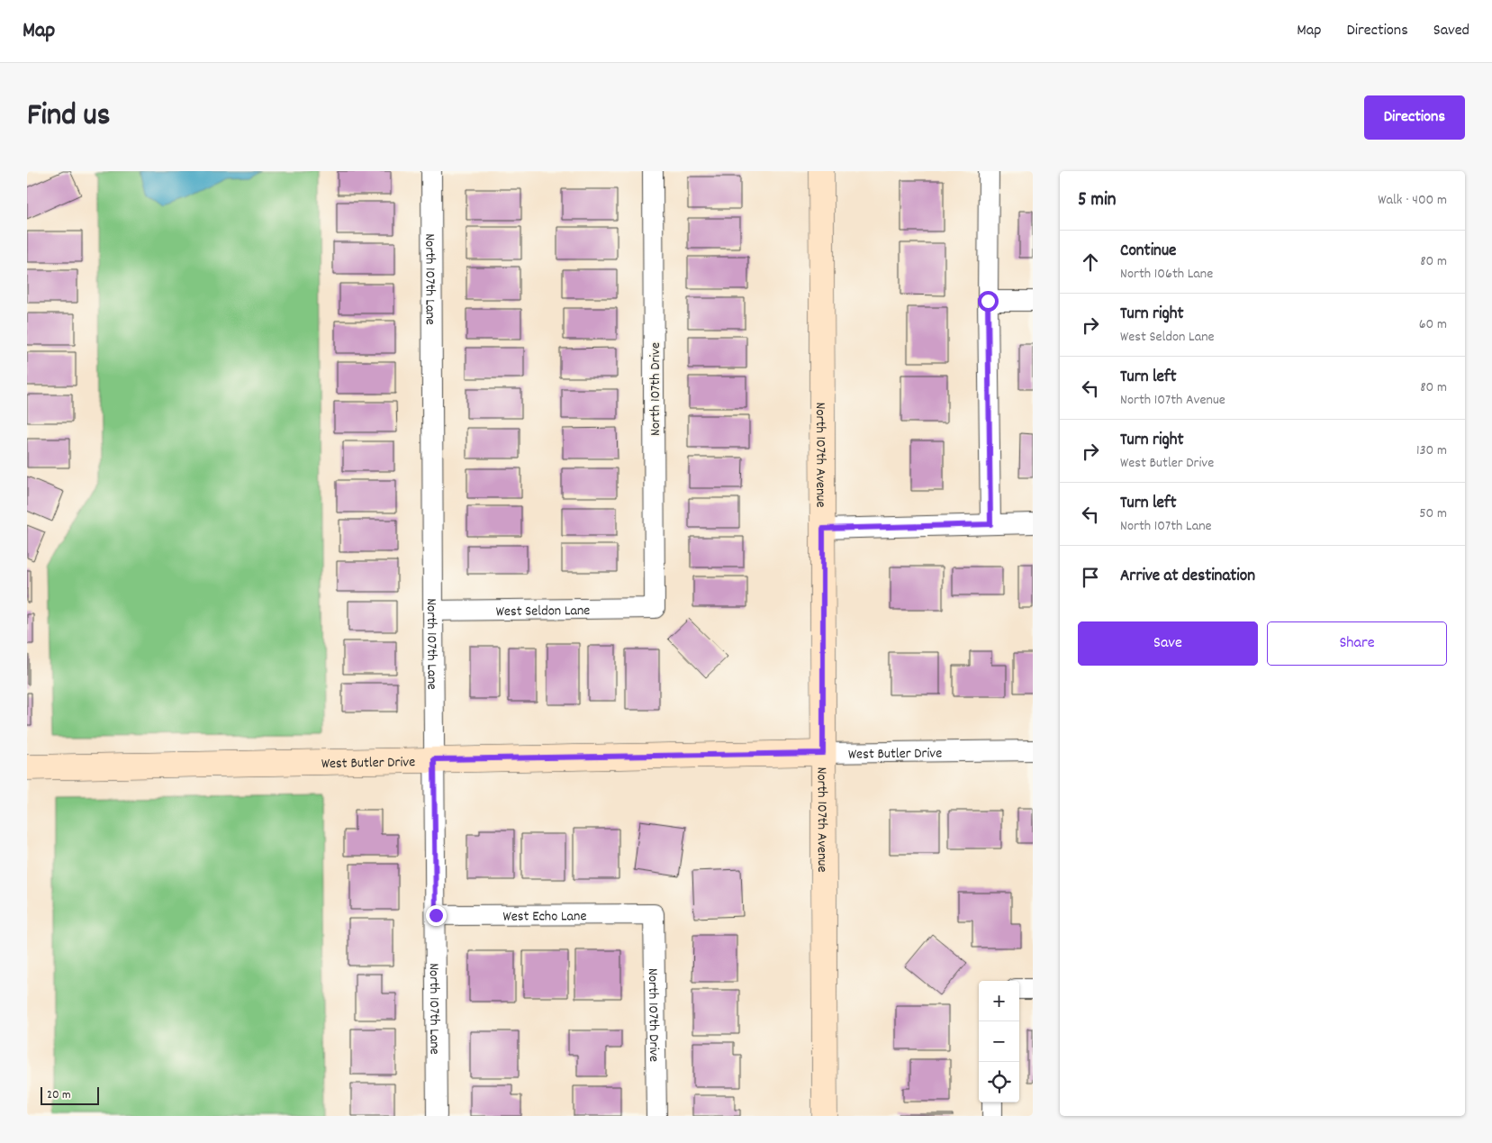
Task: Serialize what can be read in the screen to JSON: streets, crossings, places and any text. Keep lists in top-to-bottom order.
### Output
{
  "streets": {
    "street": [
      "North 107th Lane",
      "North 107th Drive",
      "North 107th Avenue",
      "West Seldon Lane",
      "West Butler Drive",
      "West Echo Lane"
    ]
  },
  "crossings": [
    ["North 107th Lane", "West Seldon Lane"],
    ["North 107th Lane", "West Butler Drive"],
    ["North 107th Lane", "West Echo Lane"],
    ["North 107th Drive", "West Seldon Lane"],
    ["North 107th Drive", "West Echo Lane"],
    ["North 107th Avenue", "West Butler Drive"]
  ],
  "scale_bar": "20 m",
  "page": {
    "header": "Map",
    "nav": ["Map", "Directions", "Saved"],
    "title": "Find us",
    "buttons": [
      "Directions",
      ["Save", "Share"]
    ],
    "heading": ["5 min", "Walk · 400 m"],
    "list": [
      ["Continue", "North 106th Lane", "80 m"],
      ["Turn right", "West Seldon Lane", "60 m"],
      ["Turn left", "North 107th Avenue", "80 m"],
      ["Turn right", "West Butler Drive", "130 m"],
      ["Turn left", "North 107th Lane", "50 m"],
      "Arrive at destination"
    ],
    "map_buttons": ["+", "−"],
    "scale": "20 m"
  }
}
